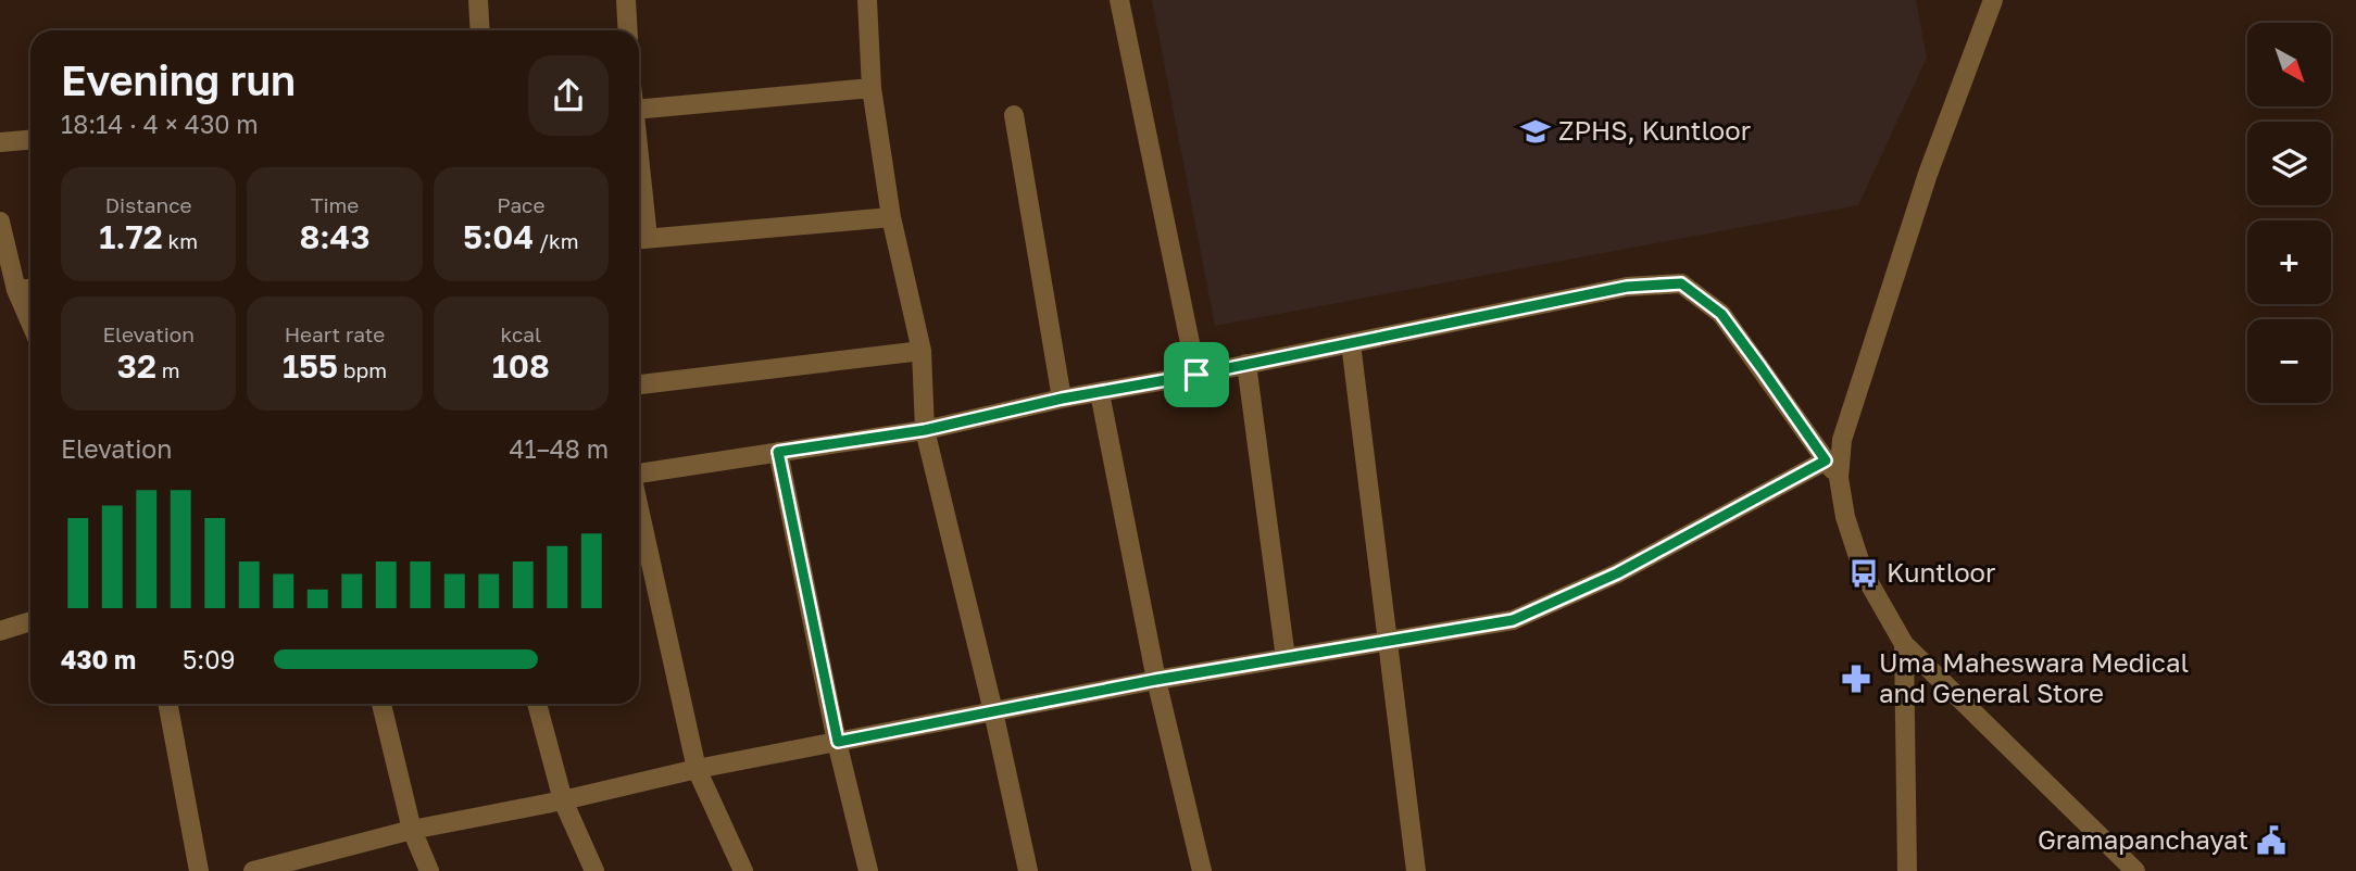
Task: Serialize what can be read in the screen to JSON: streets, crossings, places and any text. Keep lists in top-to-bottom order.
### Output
{
  "places": {
    "school or university": ["ZPHS, Kuntloor"],
    "bus stop": ["Kuntloor"],
    "pharmacy": ["Uma Maheswara Medical and General Store"],
    "public building": ["Gramapanchayat"]
  },
  "north": "bottom right",
  "page": {
    "map_buttons": ["+", "−"],
    "heading": ["Evening run", "18:14 · 4 × 430 m"],
    "stats": [
      ["Distance", "1.72 km"],
      ["Time", "8:43"],
      ["Pace", "5:04 /km"],
      ["Elevation", "32 m"],
      ["Heart rate", "155 bpm"],
      ["kcal", "108"]
    ],
    "chart": ["Elevation", "41–48 m"],
    "list": [
      {
        "name": "430 m",
        "note": "5:09"
      }
    ]
  }
}
